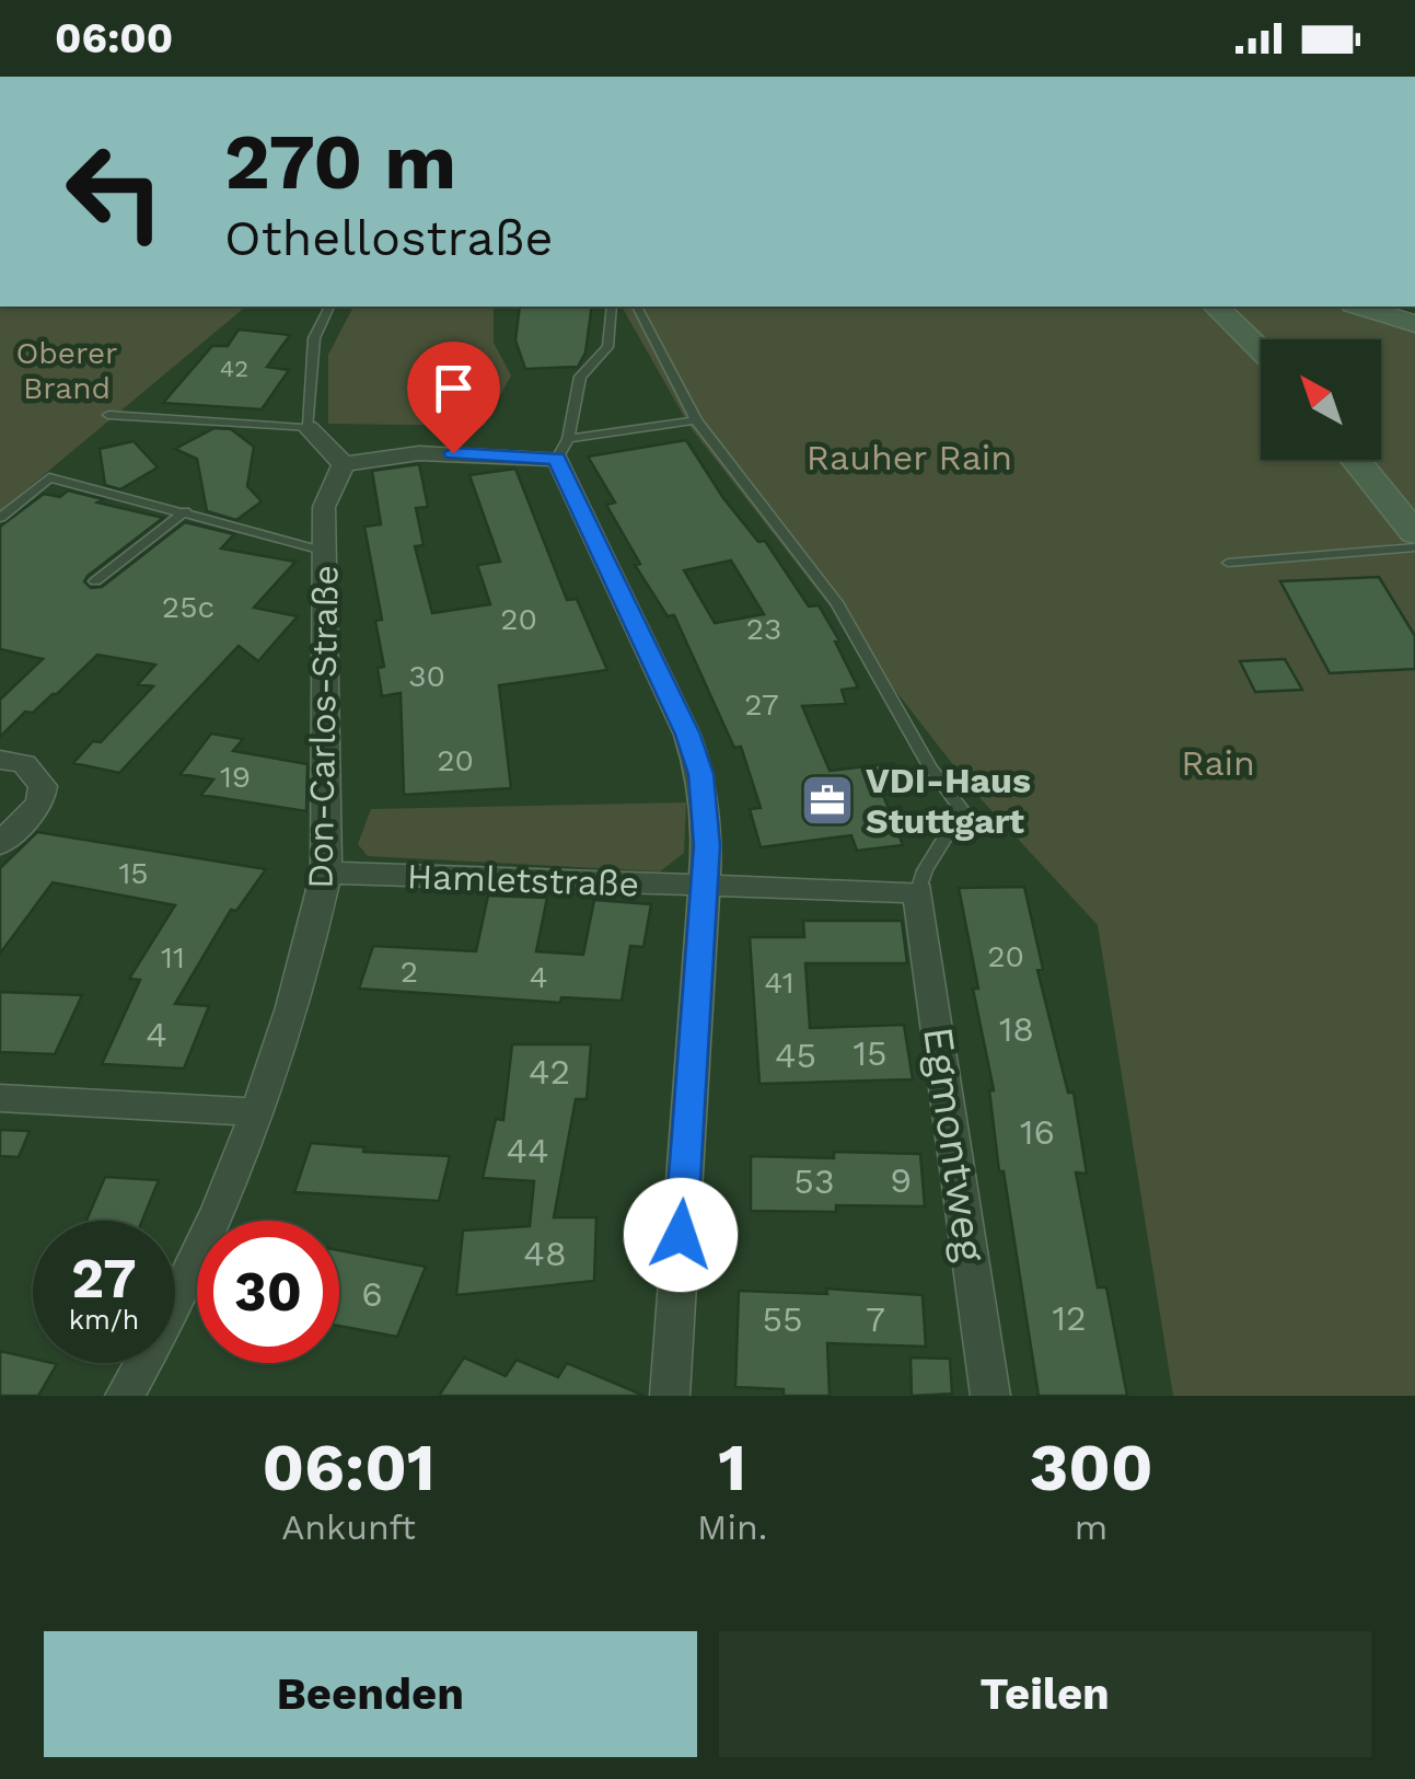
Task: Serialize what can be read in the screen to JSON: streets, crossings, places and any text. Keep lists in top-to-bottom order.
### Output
{
  "streets": {
    "street": ["Don-Carlos-Straße", "Hamletstraße", "Egmontweg"]
  },
  "crossings": [
    ["Don-Carlos-Straße", "Hamletstraße"],
    ["Hamletstraße", "Egmontweg"]
  ],
  "parks": ["Oberer Brand", "Rauher Rain", "Rain"],
  "places": {
    "office": ["VDI-Haus Stuttgart"]
  },
  "house_numbers": [
    "42",
    "25c",
    "20",
    "23",
    "30",
    "27",
    "20",
    "19",
    "15",
    "20",
    "11",
    "2",
    "4",
    "41",
    "18",
    "4",
    "15",
    "45",
    "42",
    "16",
    "44",
    "9",
    "53",
    "48",
    "6",
    "12",
    "55",
    "7"
  ],
  "north": "top left",
  "page": {
    "status": "06:00",
    "turn": ["270 m", "Othellostraße"],
    "speed": "27 km/h",
    "limit": "30",
    "eta": [
      "06:01",
      "Ankunft",
      "1",
      "Min.",
      "300",
      "m"
    ],
    "buttons": ["Beenden", "Teilen"]
  }
}
